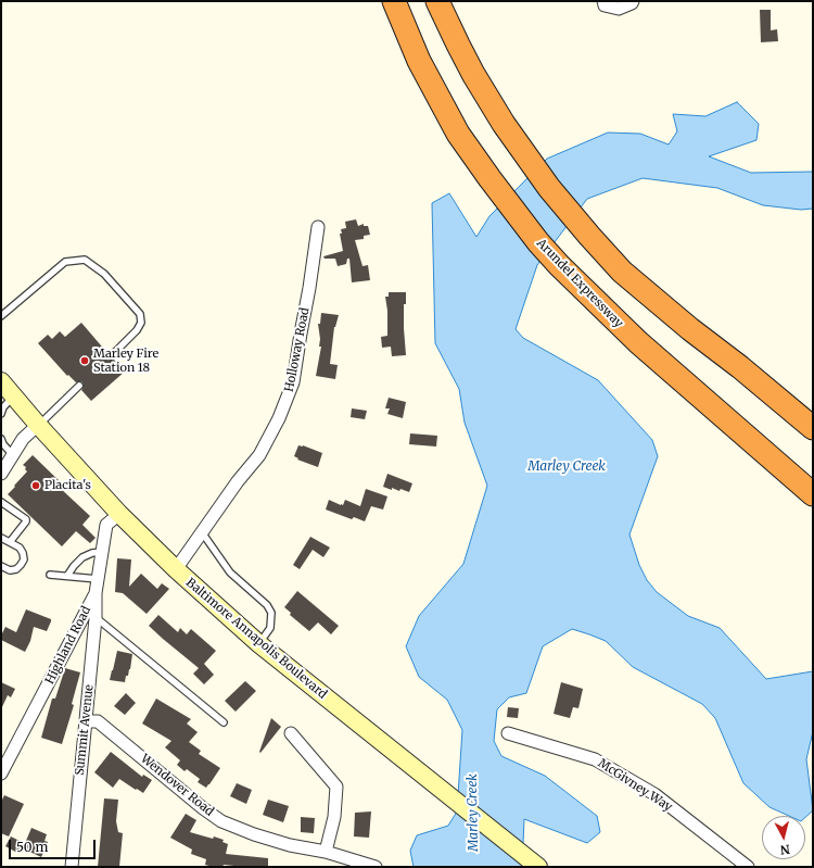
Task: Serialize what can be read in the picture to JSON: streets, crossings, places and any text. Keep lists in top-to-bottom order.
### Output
{
  "streets": {
    "highway": ["Arundel Expressway"],
    "main road": ["Baltimore Annapolis Boulevard"],
    "street": [
      "Holloway Road",
      "Highland Road",
      "Summit Avenue",
      "Wendover Road",
      "McGivney Way"
    ]
  },
  "crossings": [
    ["Holloway Road", "Baltimore Annapolis Boulevard"],
    ["Baltimore Annapolis Boulevard", "Highland Road"],
    ["Highland Road", "Summit Avenue"],
    ["Summit Avenue", "Wendover Road"]
  ],
  "water": ["Marley Creek"],
  "places": ["Marley Fire Station 18", "Placita's"],
  "scale_bar": "50 m",
  "north": "bottom"
}
